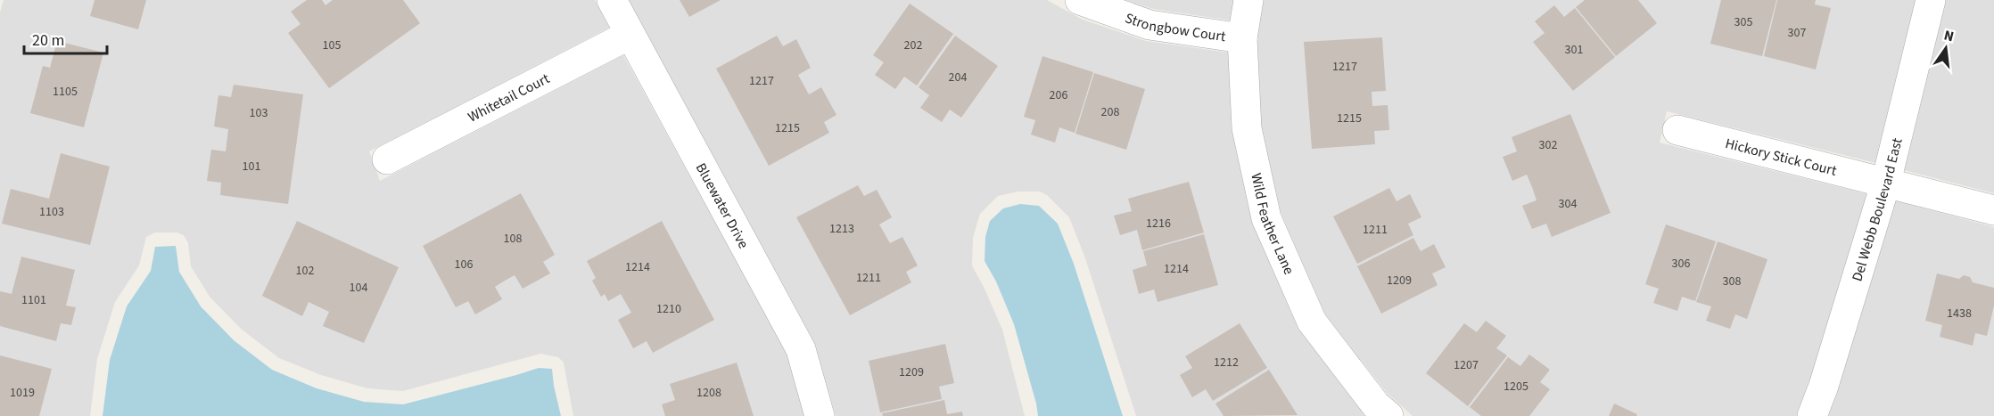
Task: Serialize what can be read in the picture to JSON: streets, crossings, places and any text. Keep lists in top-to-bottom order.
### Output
{
  "streets": {
    "street": [
      "Strongbow Court",
      "Whitetail Court",
      "Hickory Stick Court",
      "Bluewater Drive",
      "Del Webb Boulevard East",
      "Wild Feather Lane"
    ]
  },
  "crossings": [
    ["Strongbow Court", "Wild Feather Lane"],
    ["Whitetail Court", "Bluewater Drive"],
    ["Hickory Stick Court", "Del Webb Boulevard East"]
  ],
  "house_numbers": [
    "305",
    "307",
    "105",
    "202",
    "301",
    "1217",
    "204",
    "1217",
    "1105",
    "206",
    "208",
    "103",
    "1215",
    "1215",
    "302",
    "101",
    "304",
    "1103",
    "1216",
    "1213",
    "1211",
    "108",
    "306",
    "106",
    "1214",
    "1214",
    "102",
    "1211",
    "1209",
    "308",
    "104",
    "1101",
    "1210",
    "1438",
    "1212",
    "1207",
    "1209",
    "1205",
    "1019",
    "1208"
  ],
  "scale_bar": "20 m",
  "north": "top"
}
